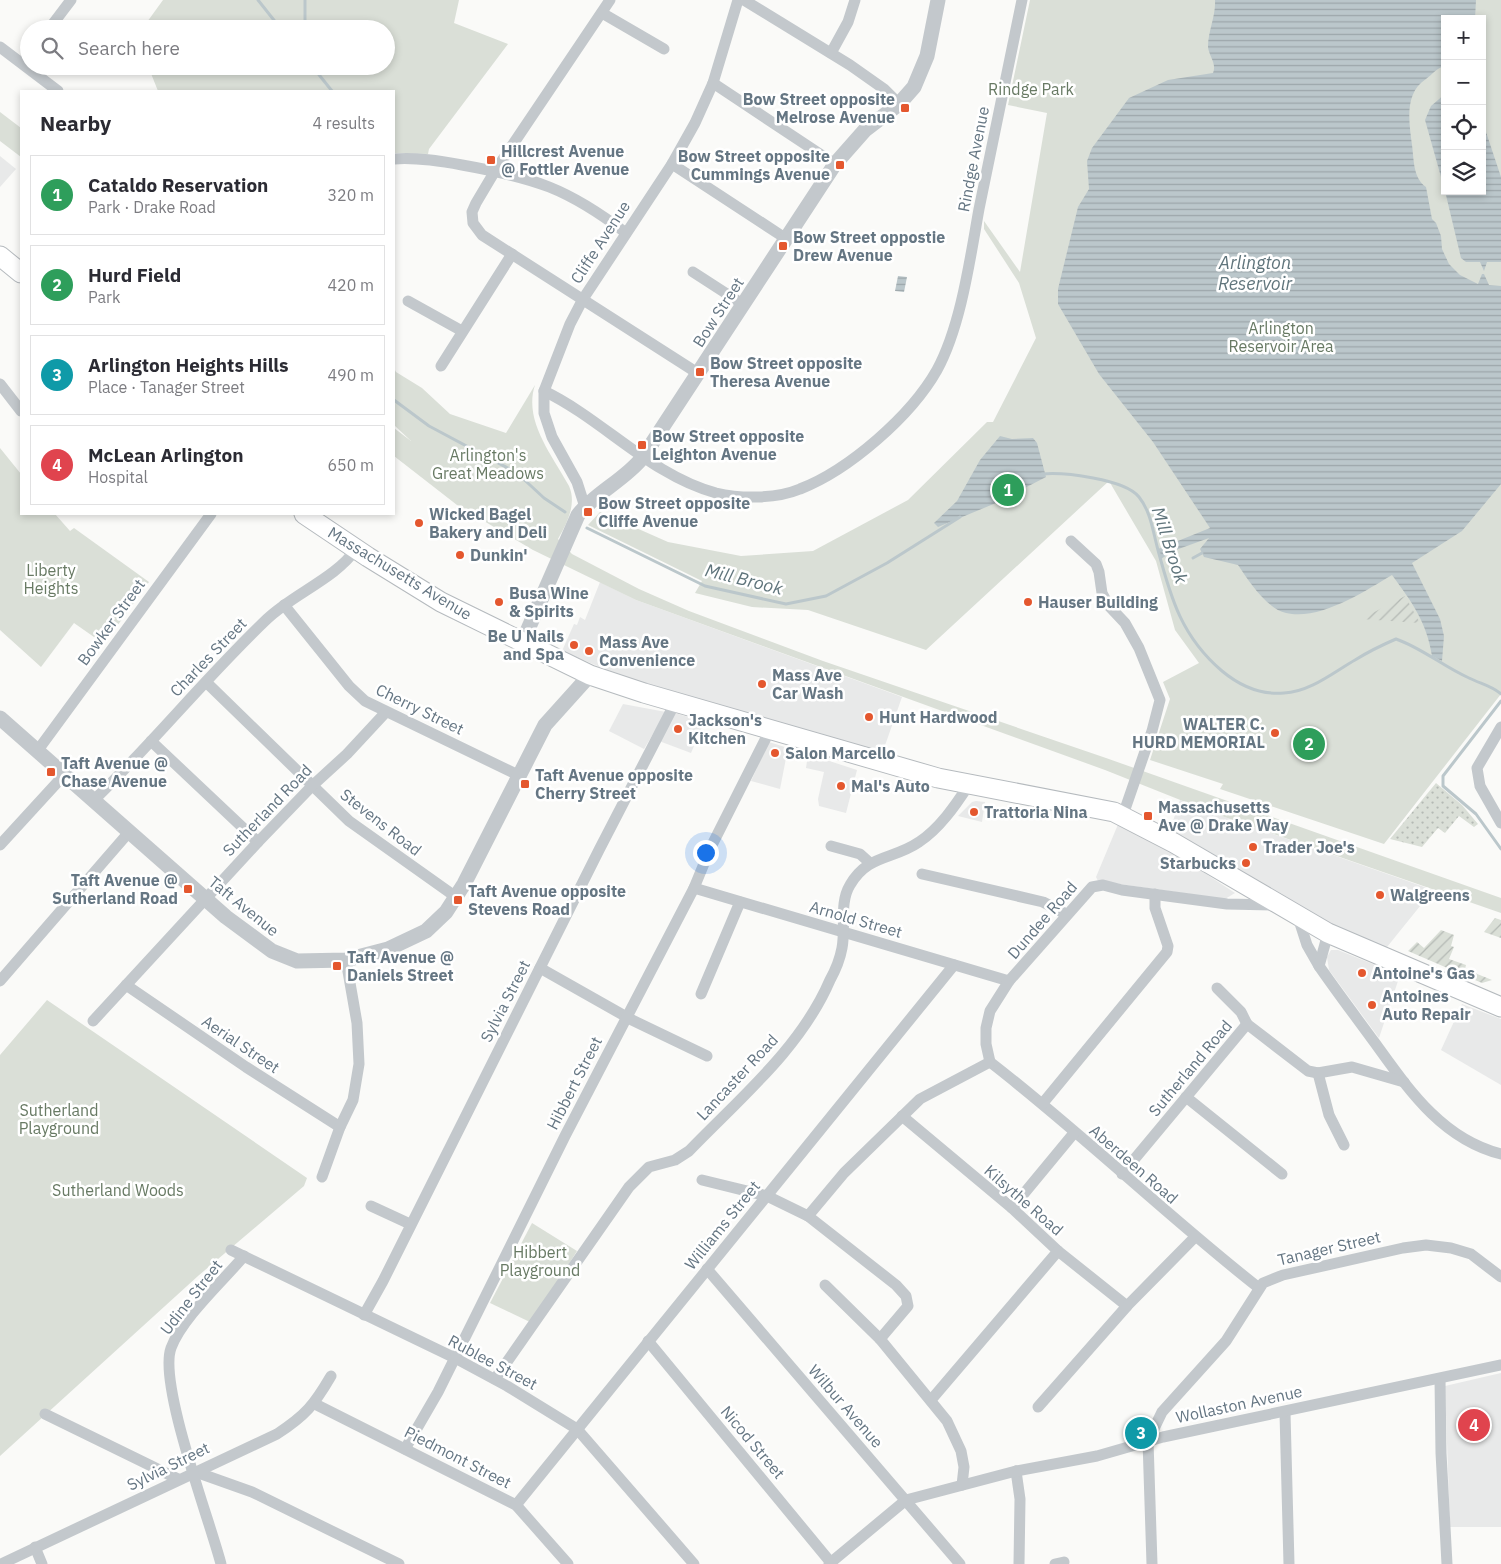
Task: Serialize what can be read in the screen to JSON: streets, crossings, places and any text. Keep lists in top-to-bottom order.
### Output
{
  "streets": {
    "main road": ["Massachusetts Avenue"],
    "street": [
      "Rindge Avenue",
      "Cliffe Avenue",
      "Bow Street",
      "Bowker Street",
      "Charles Street",
      "Cherry Street",
      "Sutherland Road",
      "Stevens Road",
      "Taft Avenue",
      "Arnold Street",
      "Dundee Road",
      "Sylvia Street",
      "Aerial Street",
      "Lancaster Road",
      "Hibbert Street",
      "Aberdeen Road",
      "Kilsythe Road",
      "Williams Street",
      "Tanager Street",
      "Udine Street",
      "Rublee Street",
      "Wollaston Avenue",
      "Wilbur Avenue",
      "Nicod Street",
      "Piedmont Street"
    ]
  },
  "crossings": [
    ["Rindge Avenue", "Cliffe Avenue"],
    ["Rindge Avenue", "Bow Street"],
    ["Cliffe Avenue", "Bow Street"],
    ["Bow Street", "Massachusetts Avenue"],
    ["Massachusetts Avenue", "Charles Street"],
    ["Massachusetts Avenue", "Taft Avenue"],
    ["Massachusetts Avenue", "Dundee Road"],
    ["Massachusetts Avenue", "Sylvia Street"],
    ["Massachusetts Avenue", "Lancaster Road"],
    ["Massachusetts Avenue", "Hibbert Street"],
    ["Bowker Street", "Taft Avenue"],
    ["Charles Street", "Cherry Street"],
    ["Charles Street", "Stevens Road"],
    ["Charles Street", "Taft Avenue"],
    ["Cherry Street", "Sutherland Road"],
    ["Cherry Street", "Taft Avenue"],
    ["Sutherland Road", "Stevens Road"],
    ["Sutherland Road", "Taft Avenue"],
    ["Sutherland Road", "Aerial Street"],
    ["Sutherland Road", "Aberdeen Road"],
    ["Stevens Road", "Taft Avenue"],
    ["Arnold Street", "Dundee Road"],
    ["Arnold Street", "Lancaster Road"],
    ["Arnold Street", "Hibbert Street"],
    ["Arnold Street", "Williams Street"],
    ["Dundee Road", "Aberdeen Road"],
    ["Sylvia Street", "Udine Street"],
    ["Sylvia Street", "Rublee Street"],
    ["Sylvia Street", "Piedmont Street"],
    ["Lancaster Road", "Rublee Street"],
    ["Hibbert Street", "Rublee Street"],
    ["Hibbert Street", "Piedmont Street"],
    ["Aberdeen Road", "Tanager Street"],
    ["Williams Street", "Rublee Street"],
    ["Williams Street", "Wilbur Avenue"],
    ["Williams Street", "Nicod Street"],
    ["Williams Street", "Piedmont Street"],
    ["Tanager Street", "Wollaston Avenue"],
    ["Udine Street", "Rublee Street"],
    ["Wollaston Avenue", "Wilbur Avenue"],
    ["Wollaston Avenue", "Nicod Street"]
  ],
  "water": ["Arlington Reservoir", "Mill Brook"],
  "parks": [
    "Rindge Park",
    "Arlington Reservoir Area",
    "Arlington's Great Meadows",
    "Liberty Heights",
    "Sutherland Playground",
    "Sutherland Woods",
    "Hibbert Playground"
  ],
  "places": {
    "transit": [
      "Bow Street opposite Melrose Avenue",
      "Hillcrest Avenue @ Fottler Avenue",
      "Bow Street opposite Cummings Avenue",
      "Bow Street oppostie Drew Avenue",
      "Bow Street opposite Theresa Avenue",
      "Bow Street opposite Leighton Avenue",
      "Bow Street opposite Cliffe Avenue",
      "Taft Avenue @ Chase Avenue",
      "Taft Avenue opposite Cherry Street",
      "Massachusetts Ave @ Drake Way",
      "Taft Avenue @ Sutherland Road",
      "Taft Avenue opposite Stevens Road",
      "Taft Avenue @ Daniels Street"
    ],
    "other": [
      "Wicked Bagel Bakery and Deli",
      "Dunkin'",
      "Busa Wine & Spirits",
      "Hauser Building",
      "Be U Nails and Spa",
      "Mass Ave Convenience",
      "Mass Ave Car Wash",
      "Hunt Hardwood",
      "Jackson's Kitchen",
      "WALTER C. HURD MEMORIAL",
      "Salon Marcello",
      "Mal's Auto",
      "Trattoria Nina",
      "Trader Joe's",
      "Starbucks",
      "Walgreens",
      "Antoine's Gas",
      "Antoines Auto Repair"
    ]
  },
  "page": {
    "map_buttons": ["+", "−"],
    "search": "Search here",
    "heading": ["Nearby", "4 results"],
    "list": [
      {
        "mark": "1",
        "name": "Cataldo Reservation",
        "note": "Park · Drake Road",
        "value": "320 m"
      },
      {
        "mark": "2",
        "name": "Hurd Field",
        "note": "Park",
        "value": "420 m"
      },
      {
        "mark": "3",
        "name": "Arlington Heights Hills",
        "note": "Place · Tanager Street",
        "value": "490 m"
      },
      {
        "mark": "4",
        "name": "McLean Arlington",
        "note": "Hospital",
        "value": "650 m"
      }
    ],
    "pins": [
      "1",
      "2",
      "4",
      "3"
    ]
  }
}
